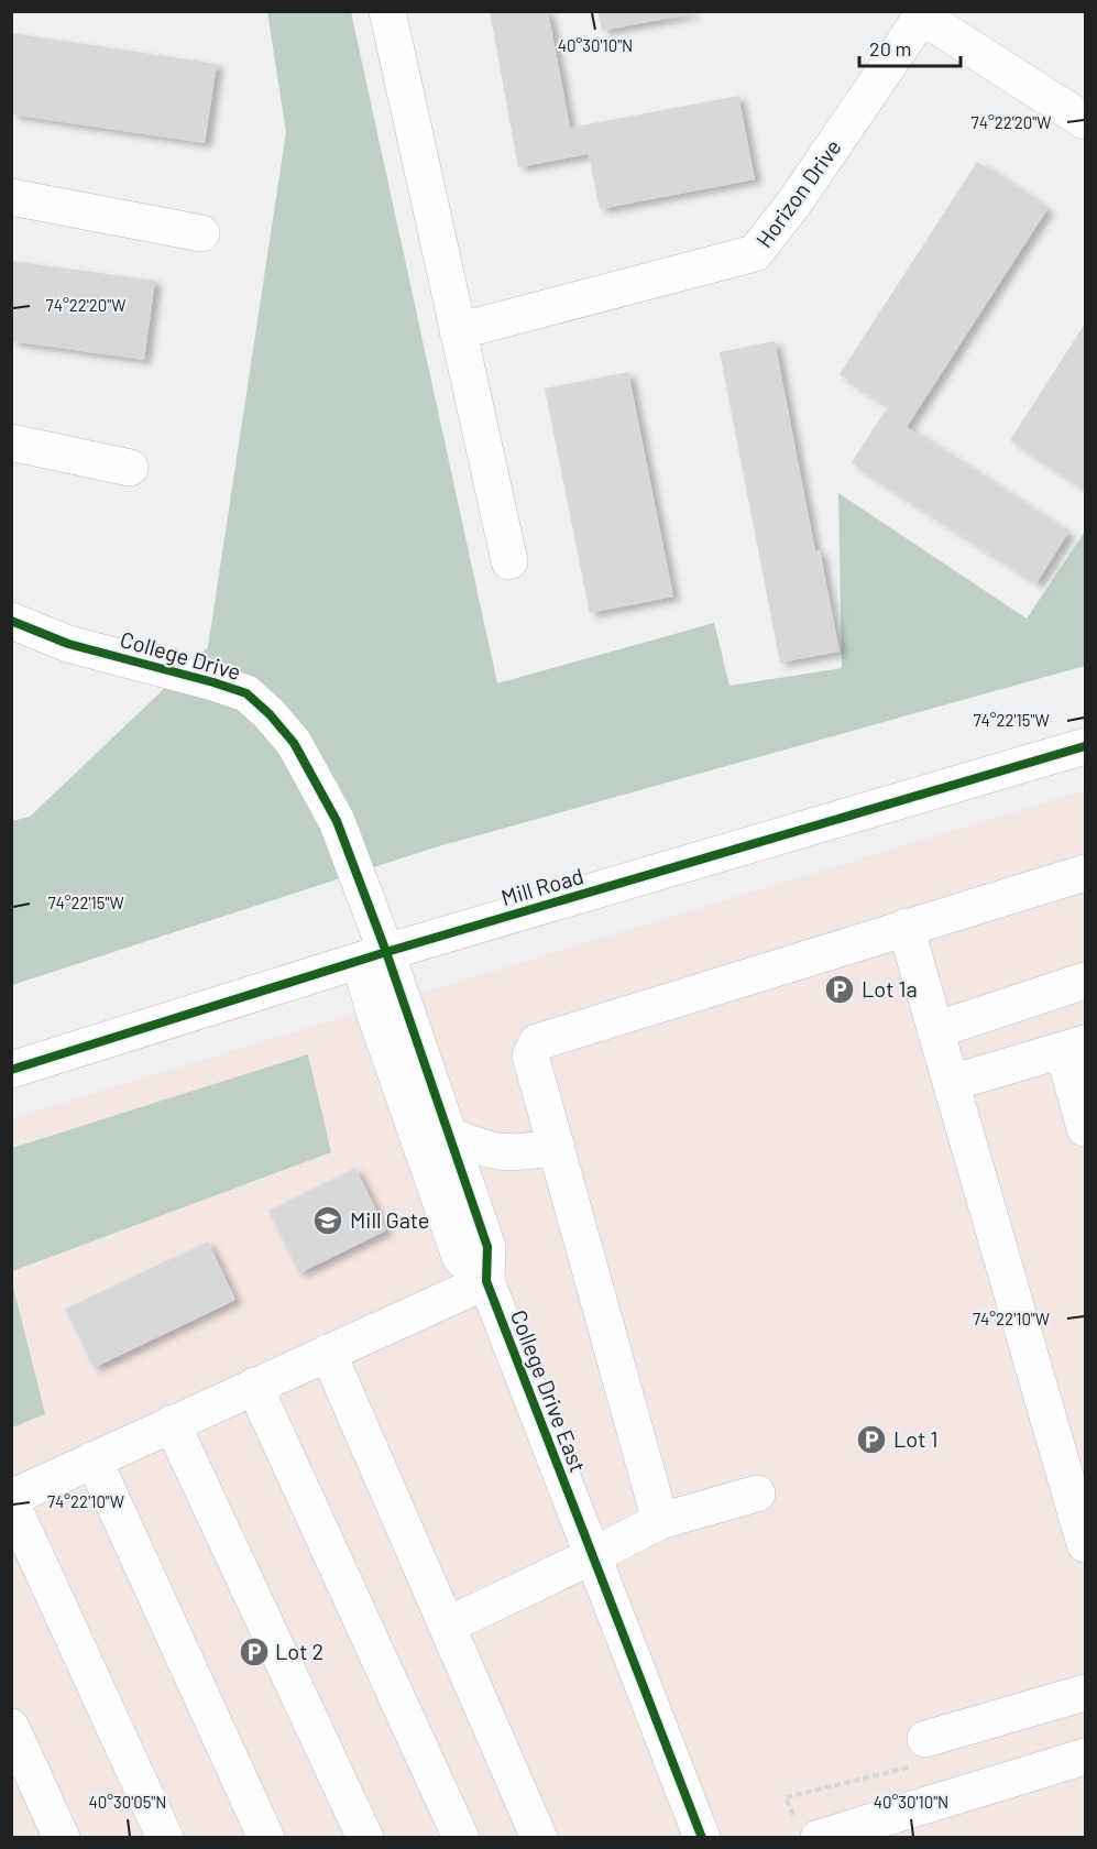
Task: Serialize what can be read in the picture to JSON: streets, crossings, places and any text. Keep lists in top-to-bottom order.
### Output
{
  "streets": {
    "street": [
      "Horizon Drive",
      "College Drive",
      "Mill Road",
      "College Drive East"
    ]
  },
  "crossings": [
    ["College Drive", "Mill Road"],
    ["College Drive", "College Drive East"],
    ["Mill Road", "College Drive East"]
  ],
  "places": {
    "parking": ["Lot 1a", "Lot 1", "Lot 2"],
    "school or university": ["Mill Gate"]
  },
  "scale_bar": "20 m",
  "coordinates": [
    "40°30'10\"N",
    "74°22'20\"W",
    "74°22'15\"W",
    "74°22'10\"W",
    "40°30'05\"N"
  ]
}
